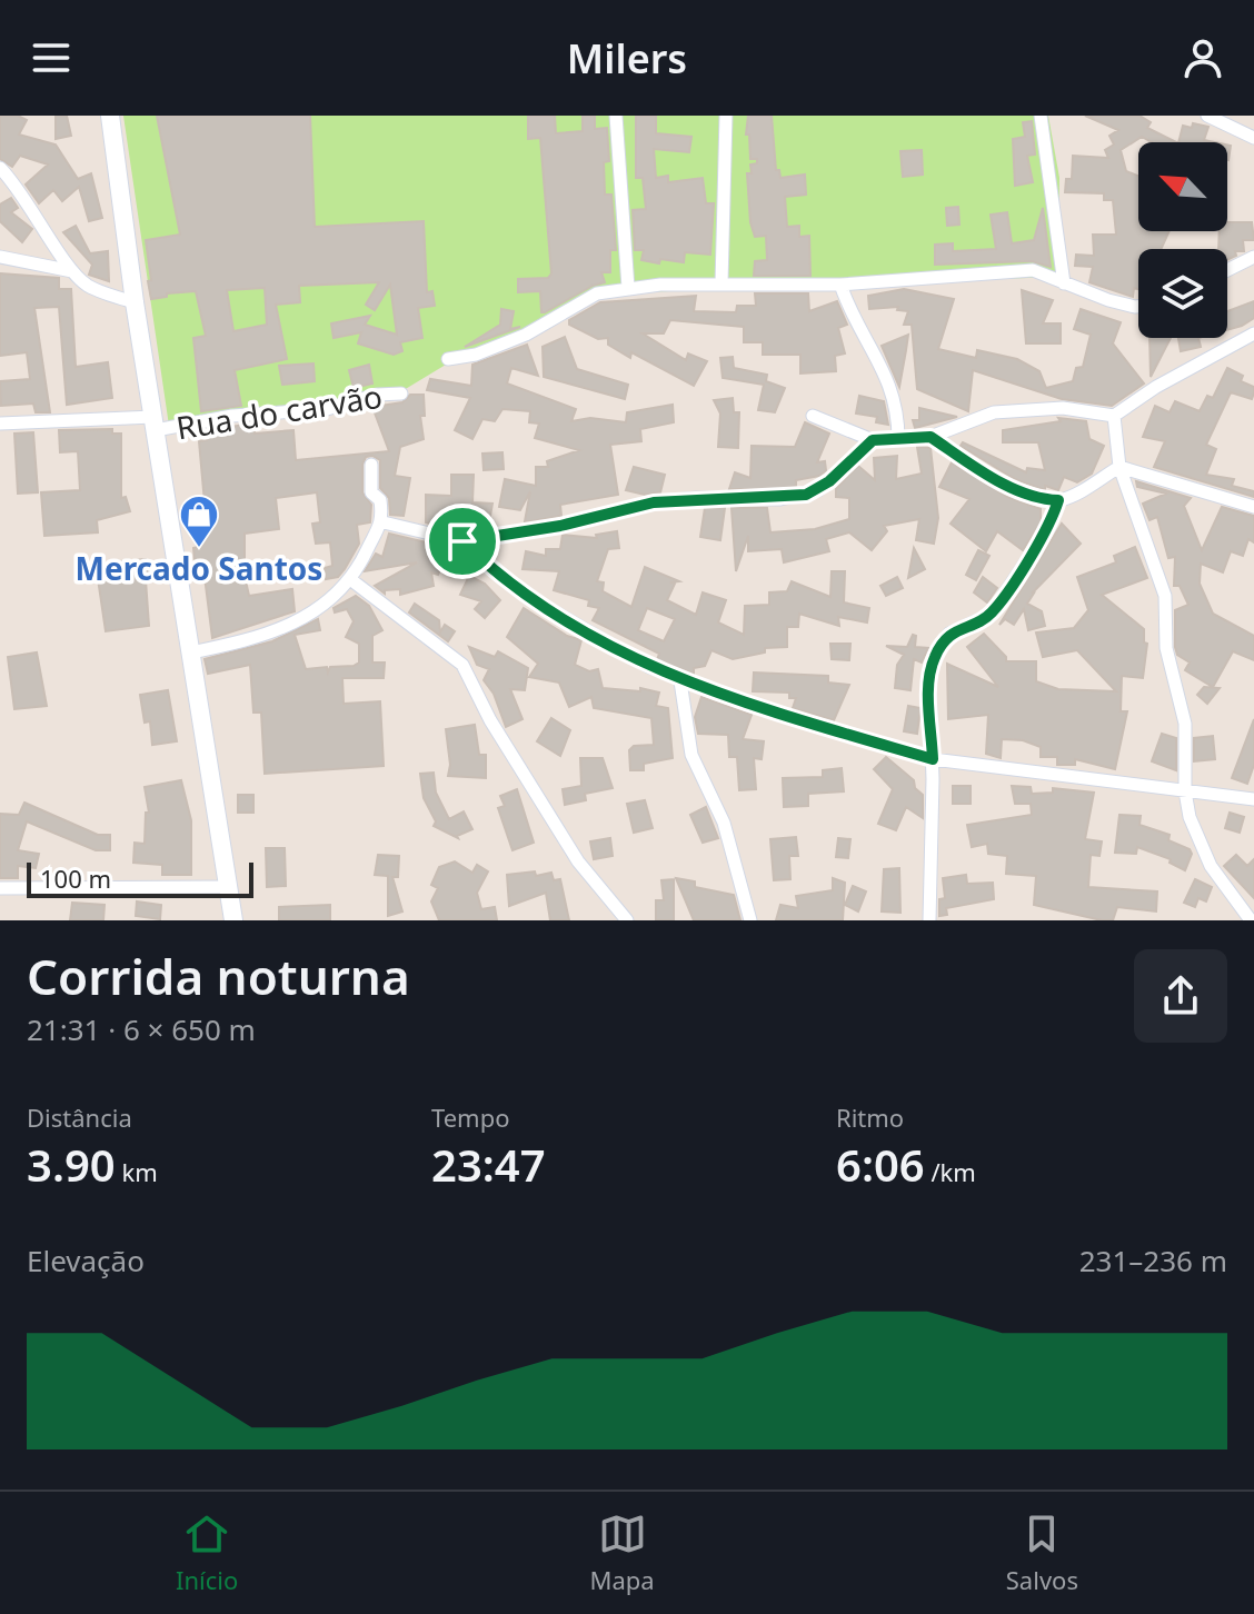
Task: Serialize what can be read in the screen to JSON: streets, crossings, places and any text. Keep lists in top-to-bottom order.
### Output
{
  "streets": {
    "street": ["Rua do carvão"]
  },
  "places": {
    "shop": ["Mercado Santos"]
  },
  "scale_bar": "100 m",
  "north": "top left",
  "page": {
    "header": "Milers",
    "scale": "100 m",
    "heading": ["Corrida noturna", "21:31 · 6 × 650 m"],
    "stats": [
      ["Distância", "3.90 km"],
      ["Tempo", "23:47"],
      ["Ritmo", "6:06 /km"]
    ],
    "chart": ["Elevação", "231–236 m"],
    "tabs": ["Início", "Mapa", "Salvos"]
  }
}
